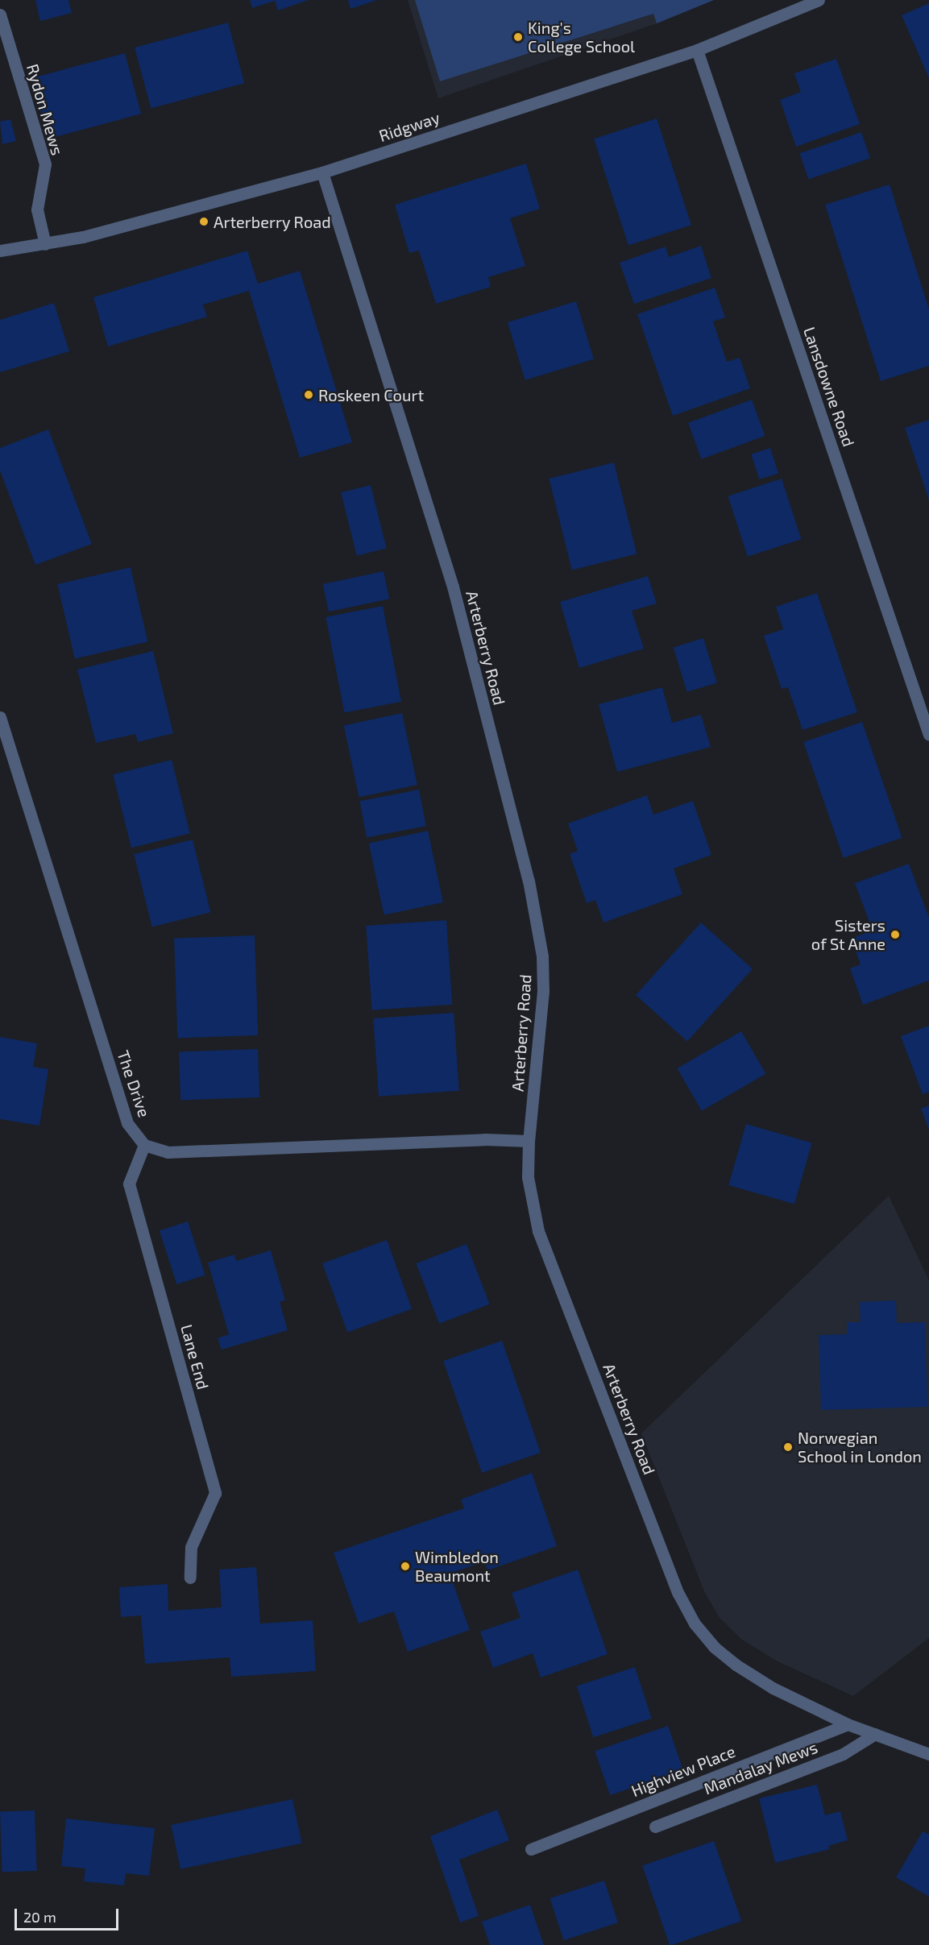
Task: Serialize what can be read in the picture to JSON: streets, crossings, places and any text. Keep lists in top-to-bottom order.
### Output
{
  "streets": {
    "street": [
      "Rydon Mews",
      "Ridgway",
      "Lansdowne Road",
      "Arterberry Road",
      "The Drive",
      "Lane End",
      "Mandalay Mews",
      "Highview Place"
    ]
  },
  "crossings": [
    ["Rydon Mews", "Ridgway"],
    ["Ridgway", "Lansdowne Road"],
    ["Ridgway", "Arterberry Road"],
    ["Arterberry Road", "Mandalay Mews"],
    ["Arterberry Road", "Highview Place"],
    ["The Drive", "Lane End"]
  ],
  "places": [
    "King's College School",
    "Arterberry Road",
    "Roskeen Court",
    "Sisters of St Anne",
    "Norwegian School in London",
    "Wimbledon Beaumont"
  ],
  "scale_bar": "20 m"
}
